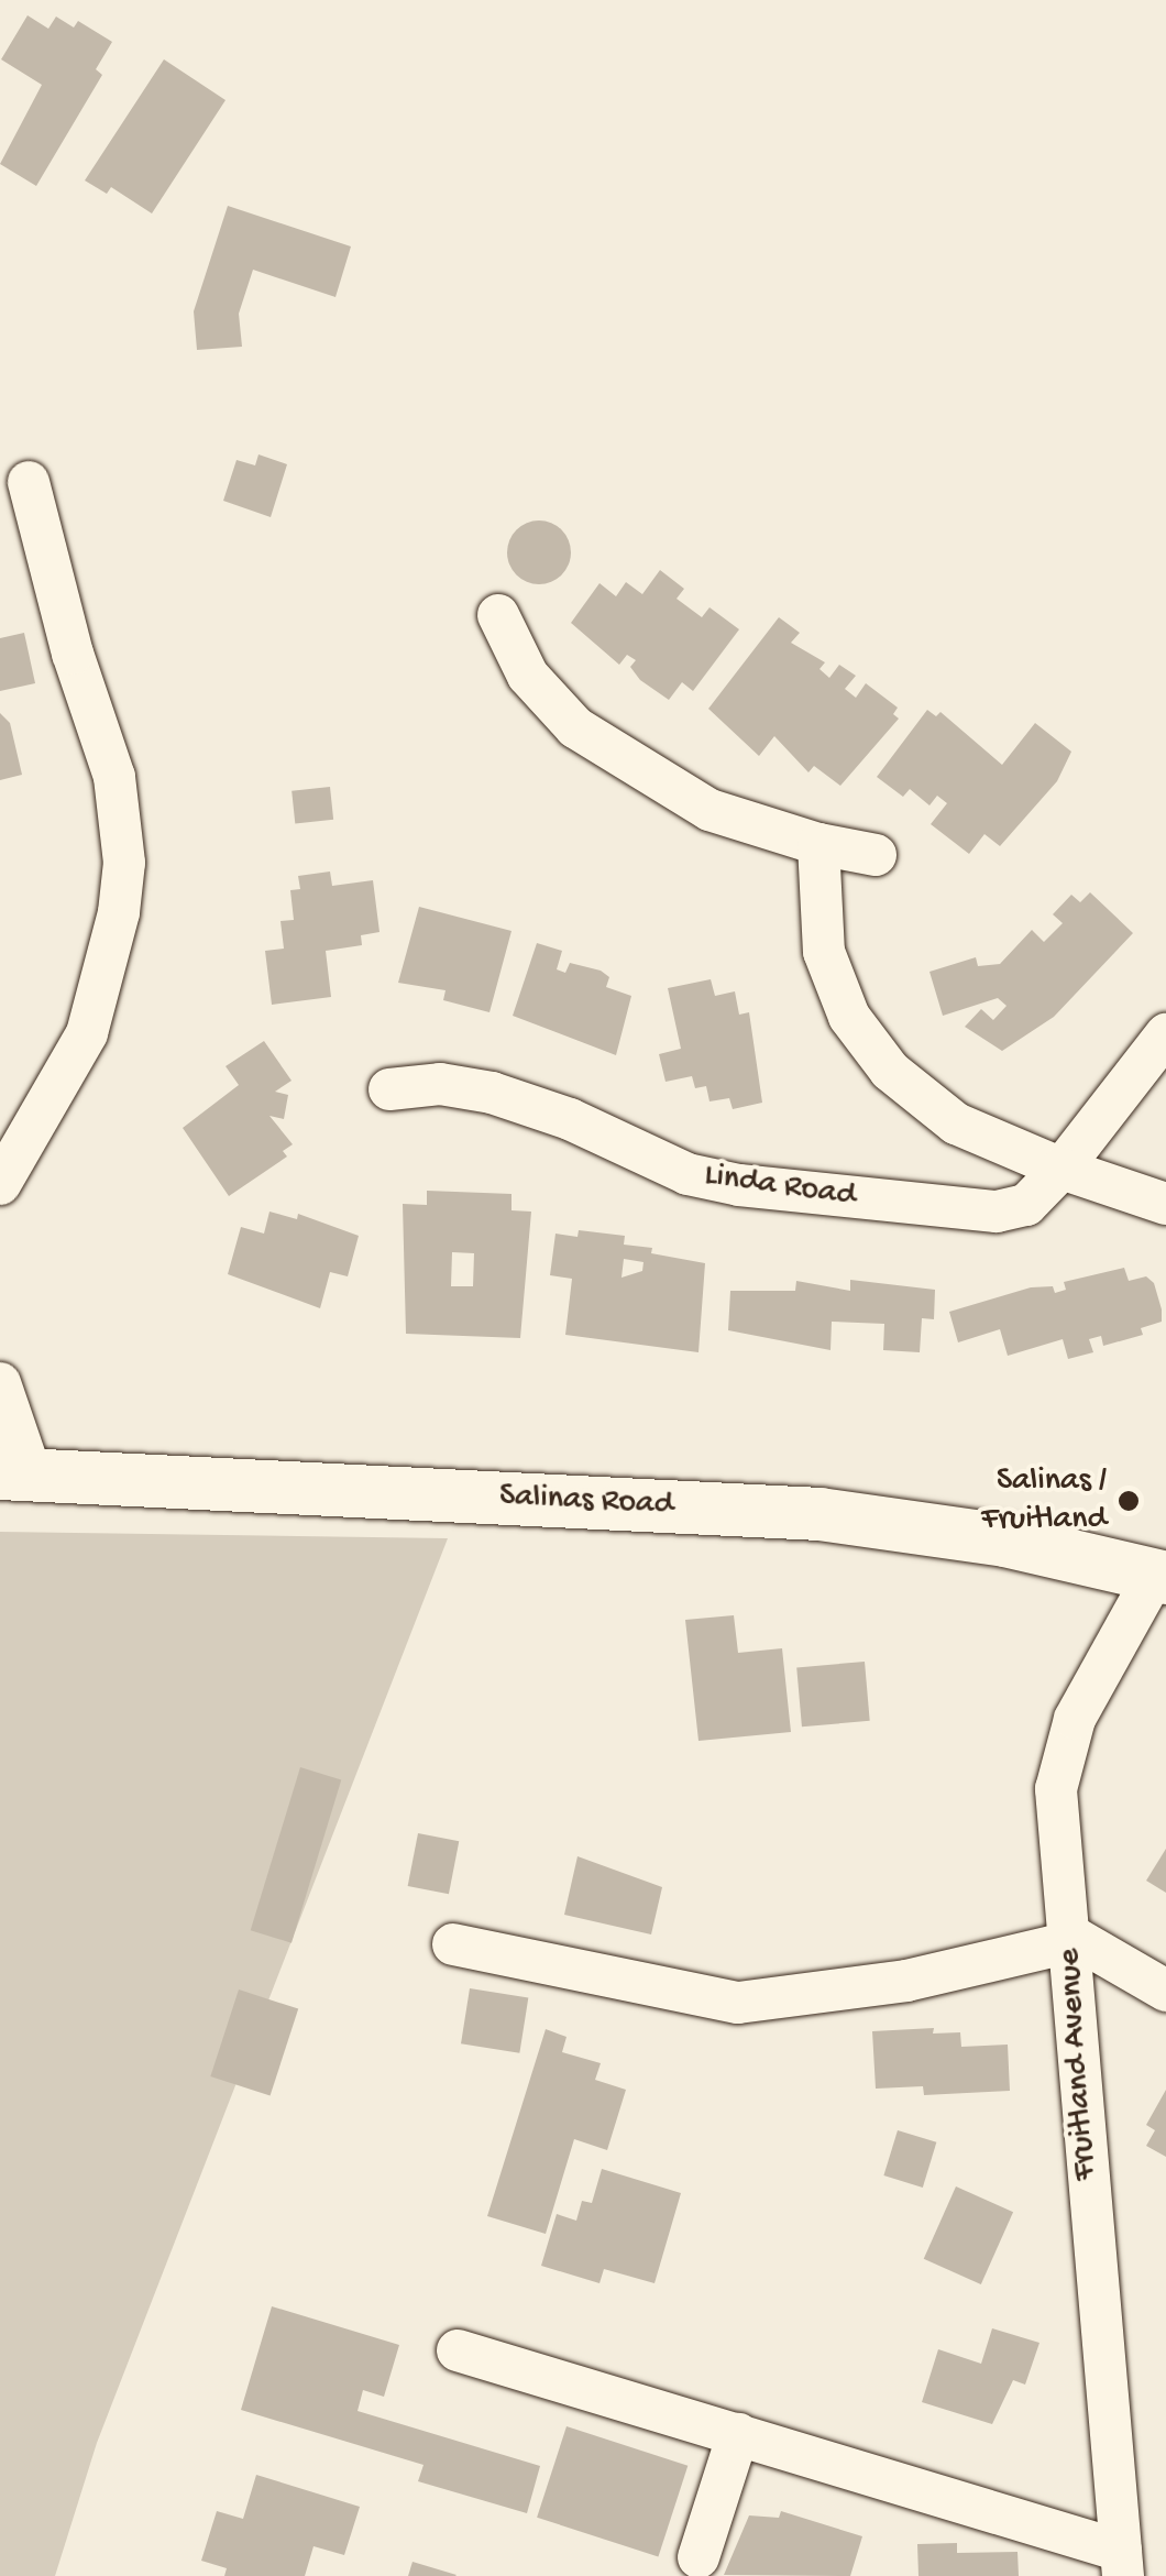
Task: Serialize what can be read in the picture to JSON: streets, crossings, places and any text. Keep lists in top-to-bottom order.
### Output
{
  "streets": {
    "main road": ["Salinas Road"],
    "street": ["Linda Road", "Fruitland Avenue"]
  },
  "crossings": [
    ["Salinas Road", "Fruitland Avenue"]
  ],
  "places": ["Salinas / Fruitland"]
}
